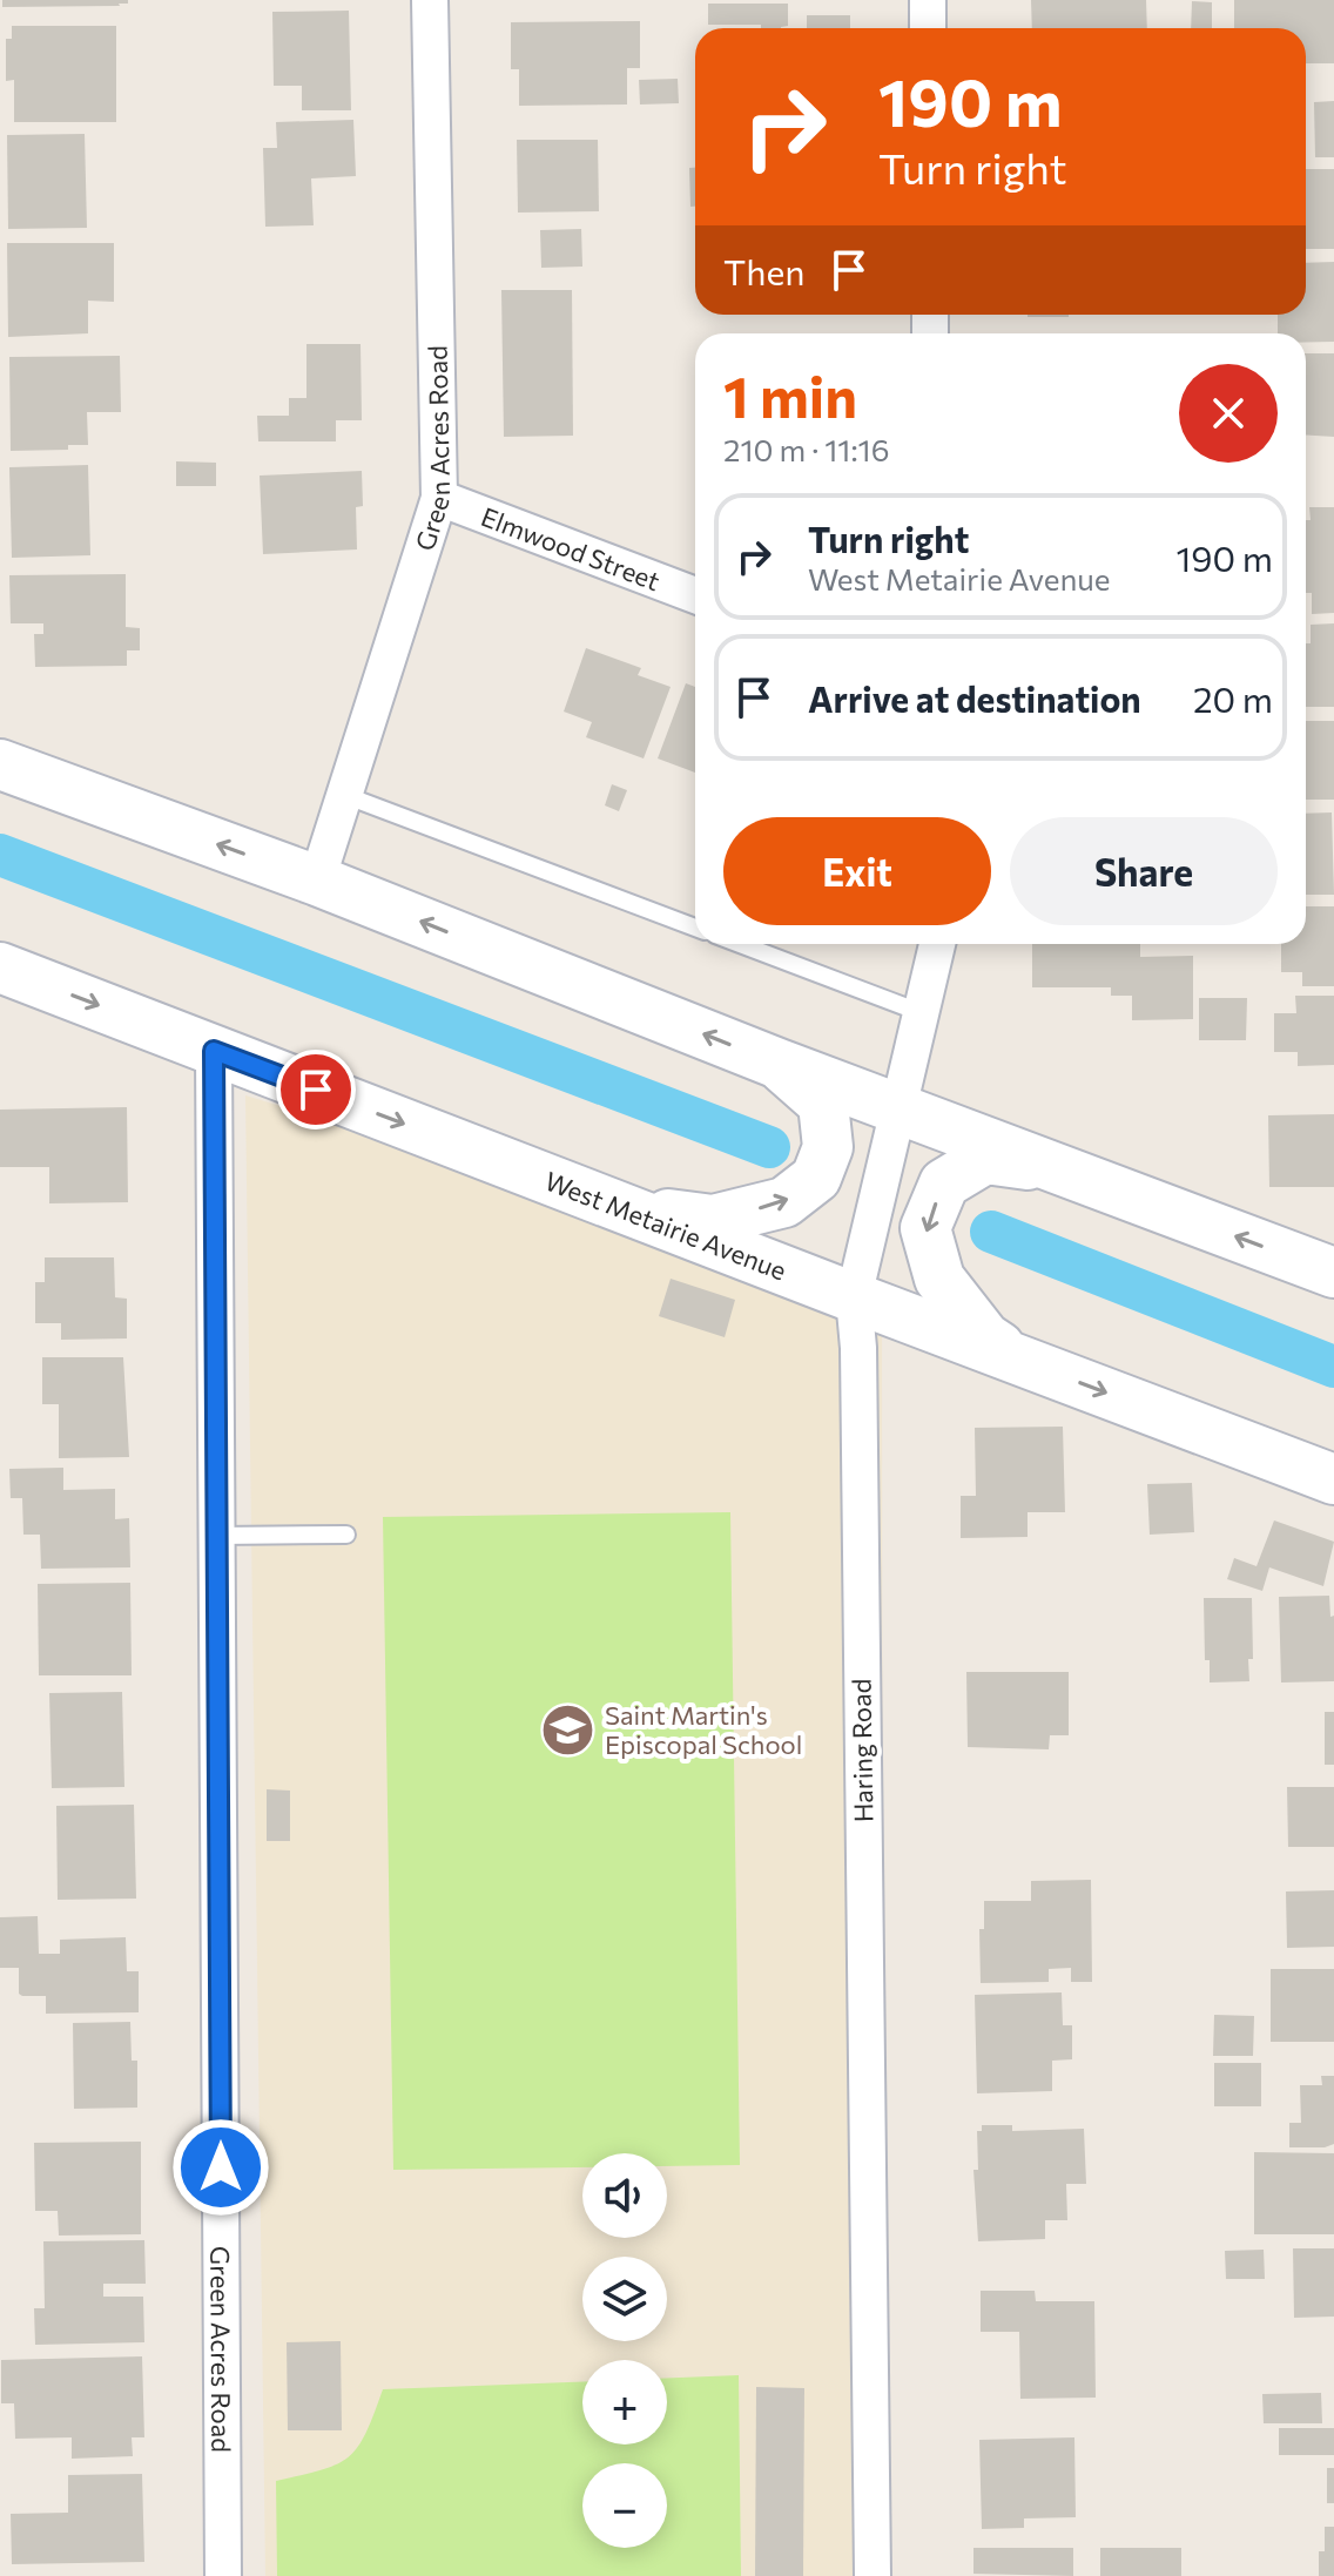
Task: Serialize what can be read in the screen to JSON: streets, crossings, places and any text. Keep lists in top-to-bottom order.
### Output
{
  "streets": {
    "main road": ["West Metairie Avenue"],
    "street": ["Green Acres Road", "Elmwood Street", "Haring Road"]
  },
  "crossings": [
    ["Green Acres Road", "Elmwood Street"],
    ["Green Acres Road", "West Metairie Avenue"],
    ["West Metairie Avenue", "Haring Road"]
  ],
  "places": {
    "school or university": ["Saint Martin's Episcopal School"]
  },
  "page": {
    "turn": ["190 m", "Turn right"],
    "then": "Then",
    "heading": ["1 min", "210 m · 11:16"],
    "list": [
      {
        "name": "Turn right",
        "note": "West Metairie Avenue",
        "value": "190 m"
      },
      {
        "name": "Arrive at destination",
        "value": "20 m"
      }
    ],
    "buttons": ["Exit", "Share"],
    "map_buttons": ["+", "−"]
  }
}
